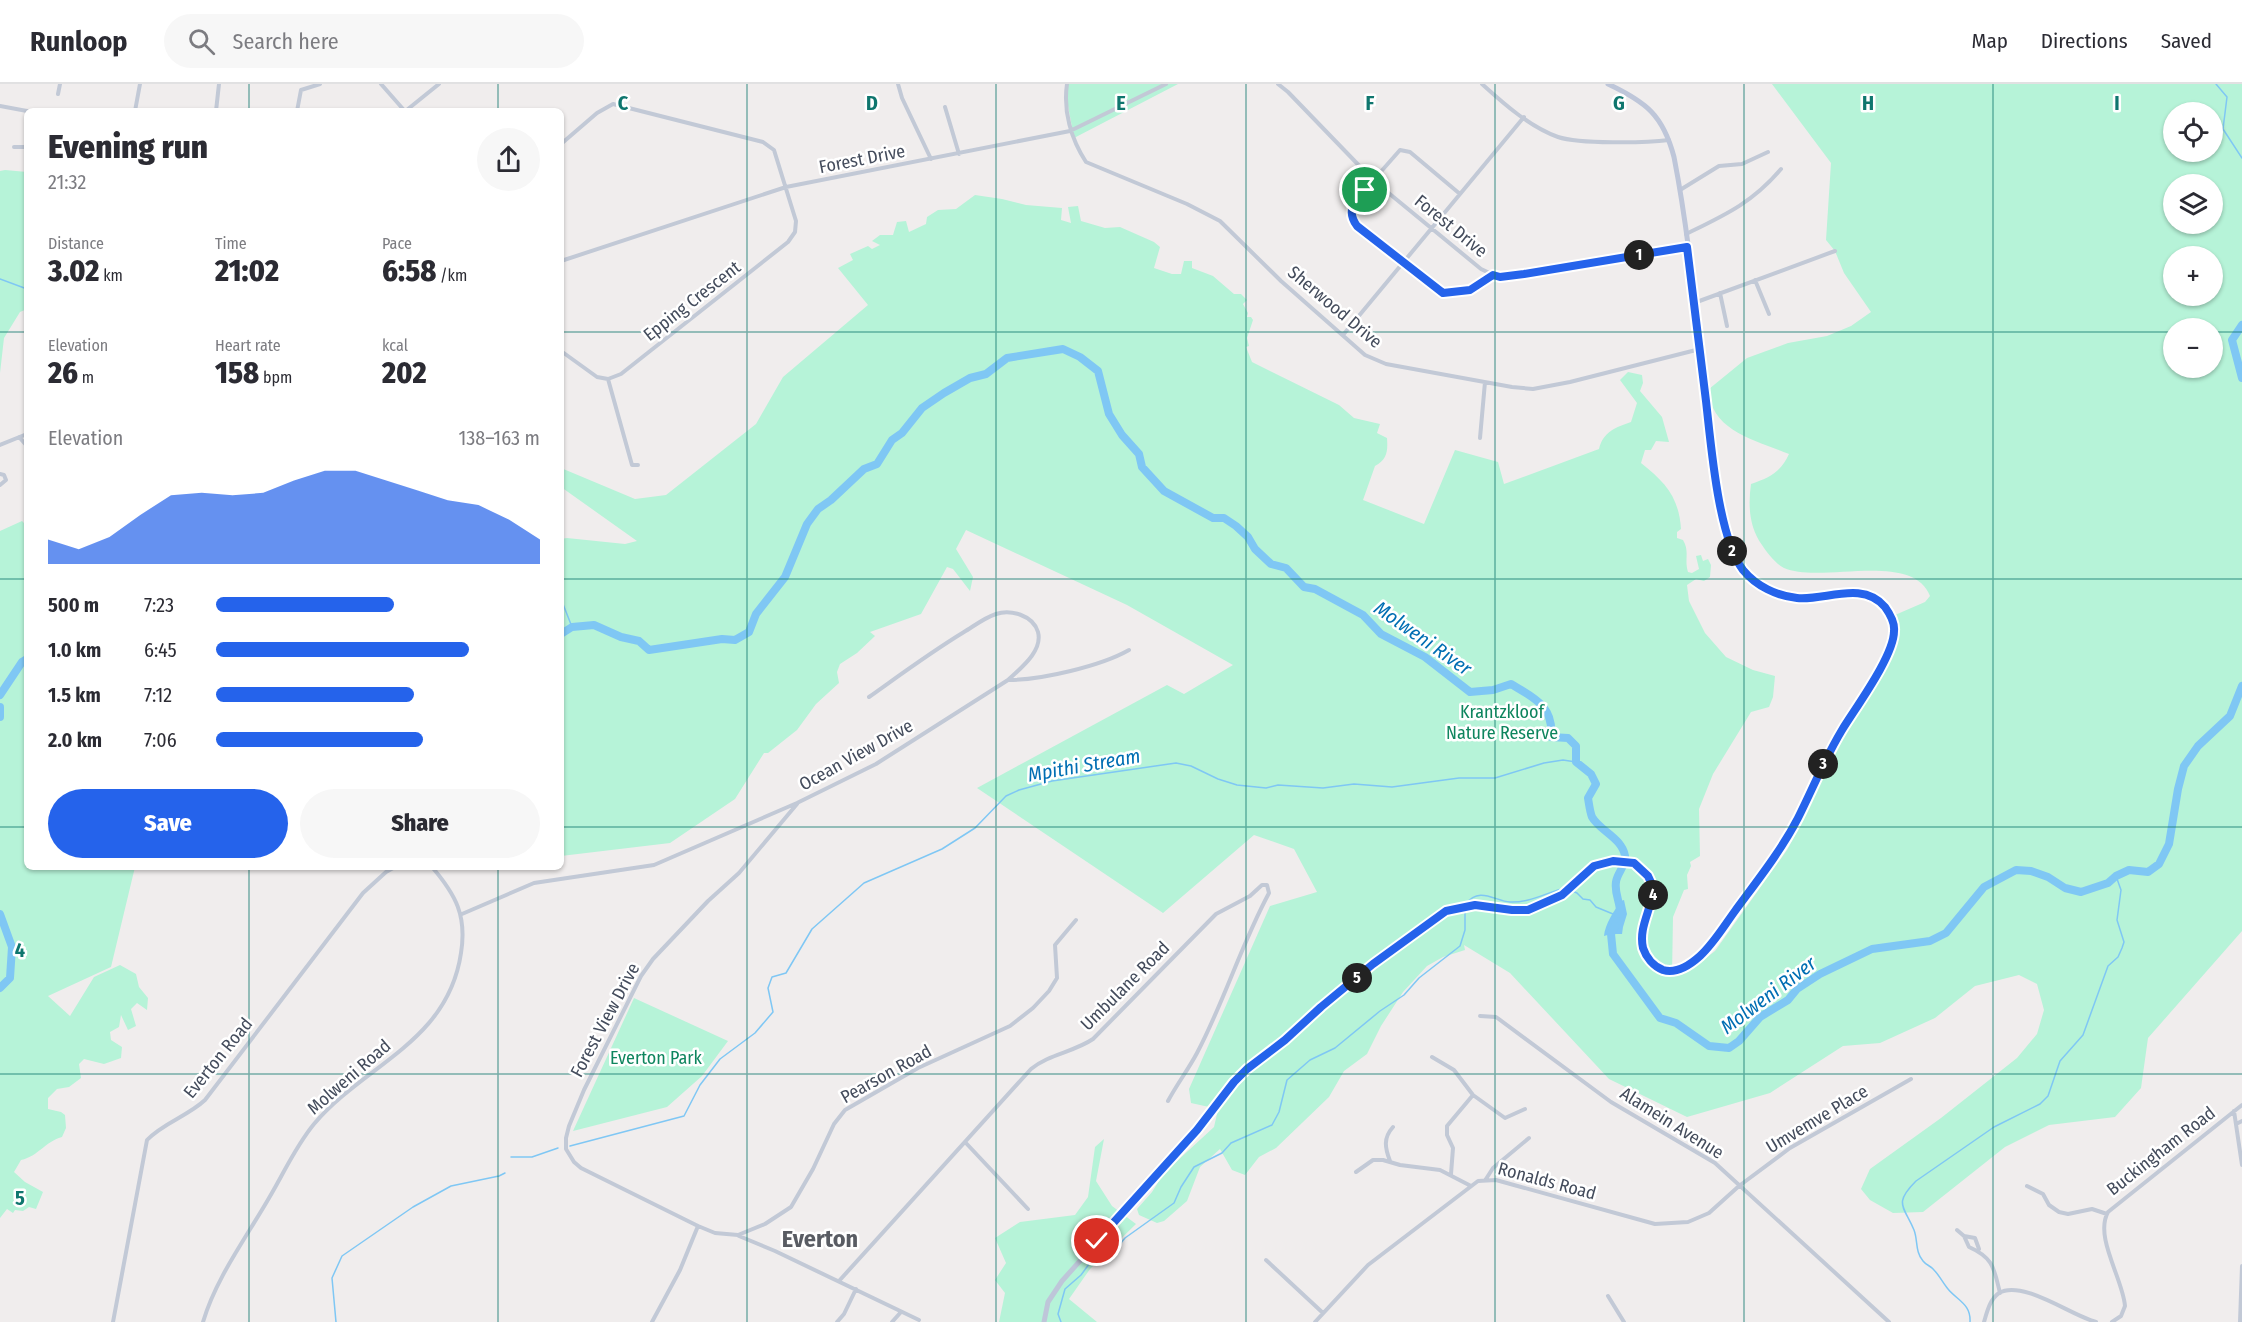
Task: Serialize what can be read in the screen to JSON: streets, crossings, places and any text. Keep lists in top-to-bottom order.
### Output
{
  "streets": {
    "street": [
      "Forest Drive",
      "Epping Crescent",
      "Sherwood Drive",
      "Ocean View Drive",
      "Umbulane Road",
      "Forest View Drive",
      "Everton Road",
      "Pearson Road",
      "Molweni Road",
      "Umvemve Place",
      "Alamein Avenue",
      "Buckingham Road",
      "Ronalds Road"
    ]
  },
  "crossings": [
    ["Forest Drive", "Epping Crescent"],
    ["Forest Drive", "Sherwood Drive"],
    ["Ocean View Drive", "Forest View Drive"],
    ["Ocean View Drive", "Molweni Road"],
    ["Umvemve Place", "Alamein Avenue"],
    ["Umvemve Place", "Ronalds Road"],
    ["Alamein Avenue", "Ronalds Road"]
  ],
  "districts": ["Everton"],
  "water": ["Molweni River", "Mpithi Stream"],
  "parks": ["Krantzkloof Nature Reserve", "Everton Park"],
  "page": {
    "header": "Runloop",
    "search": "Search here",
    "nav": ["Map", "Directions", "Saved"],
    "map_buttons": ["+", "−"],
    "heading": ["Evening run", "21:32"],
    "stats": [
      ["Distance", "3.02 km"],
      ["Time", "21:02"],
      ["Pace", "6:58 /km"],
      ["Elevation", "26 m"],
      ["Heart rate", "158 bpm"],
      ["kcal", "202"]
    ],
    "pins": [
      "1",
      "2",
      "3",
      "4",
      "5"
    ],
    "chart": ["Elevation", "138–163 m"],
    "list": [
      {
        "name": "500 m",
        "note": "7:23"
      },
      {
        "name": "1.0 km",
        "note": "6:45"
      },
      {
        "name": "1.5 km",
        "note": "7:12"
      },
      {
        "name": "2.0 km",
        "note": "7:06"
      }
    ],
    "buttons": ["Save", "Share"]
  },
  "grid": {
    "columns": [
      "C",
      "D",
      "E",
      "F",
      "G",
      "H",
      "I"
    ],
    "rows": ["4", "5"]
  }
}
